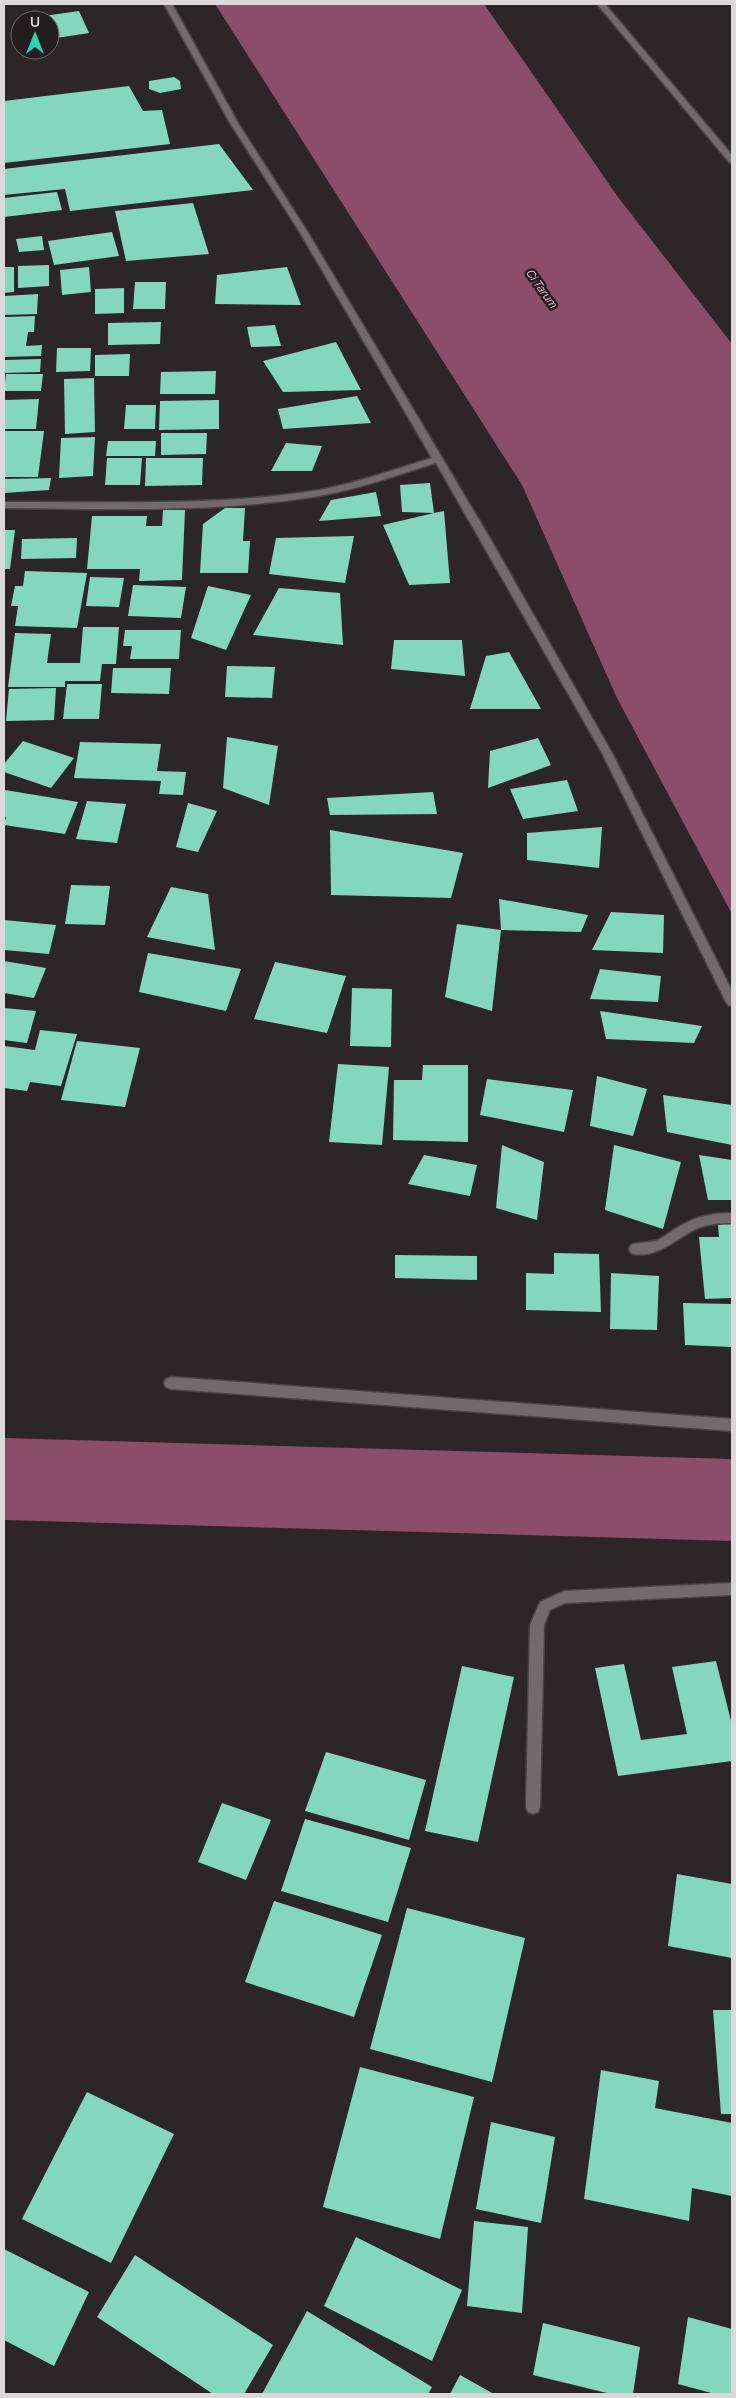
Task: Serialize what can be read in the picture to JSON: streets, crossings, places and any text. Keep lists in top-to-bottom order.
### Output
{
  "water": ["Ci Tarum"],
  "north": "top"
}
